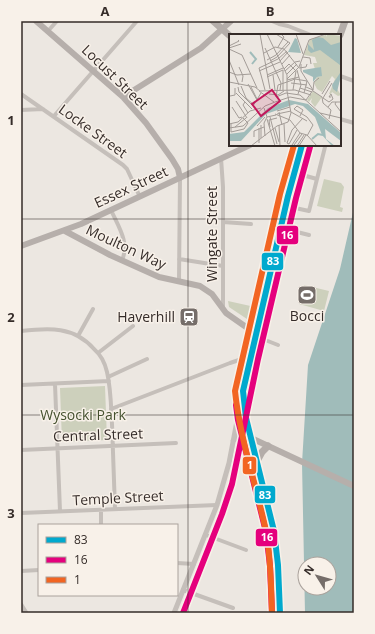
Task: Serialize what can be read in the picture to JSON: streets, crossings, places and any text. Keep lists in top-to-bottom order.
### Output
{
  "streets": {
    "main road": ["Locust Street", "Essex Street", "Moulton Way"],
    "street": [
      "Locke Street",
      "Wingate Street",
      "Central Street",
      "Temple Street"
    ]
  },
  "crossings": [
    ["Locust Street", "Essex Street"],
    ["Locke Street", "Essex Street"],
    ["Essex Street", "Wingate Street"],
    ["Essex Street", "Moulton Way"],
    ["Wingate Street", "Moulton Way"]
  ],
  "parks": ["Wysocki Park"],
  "places": {
    "sports": ["Bocci"],
    "station": ["Haverhill"]
  },
  "lines": ["transit line 83", "transit line 1", "transit line 16"],
  "legend": ["83", "16", "1"],
  "north": "top left",
  "grid": {
    "columns": ["A", "B"],
    "rows": ["1", "2", "3"]
  }
}
